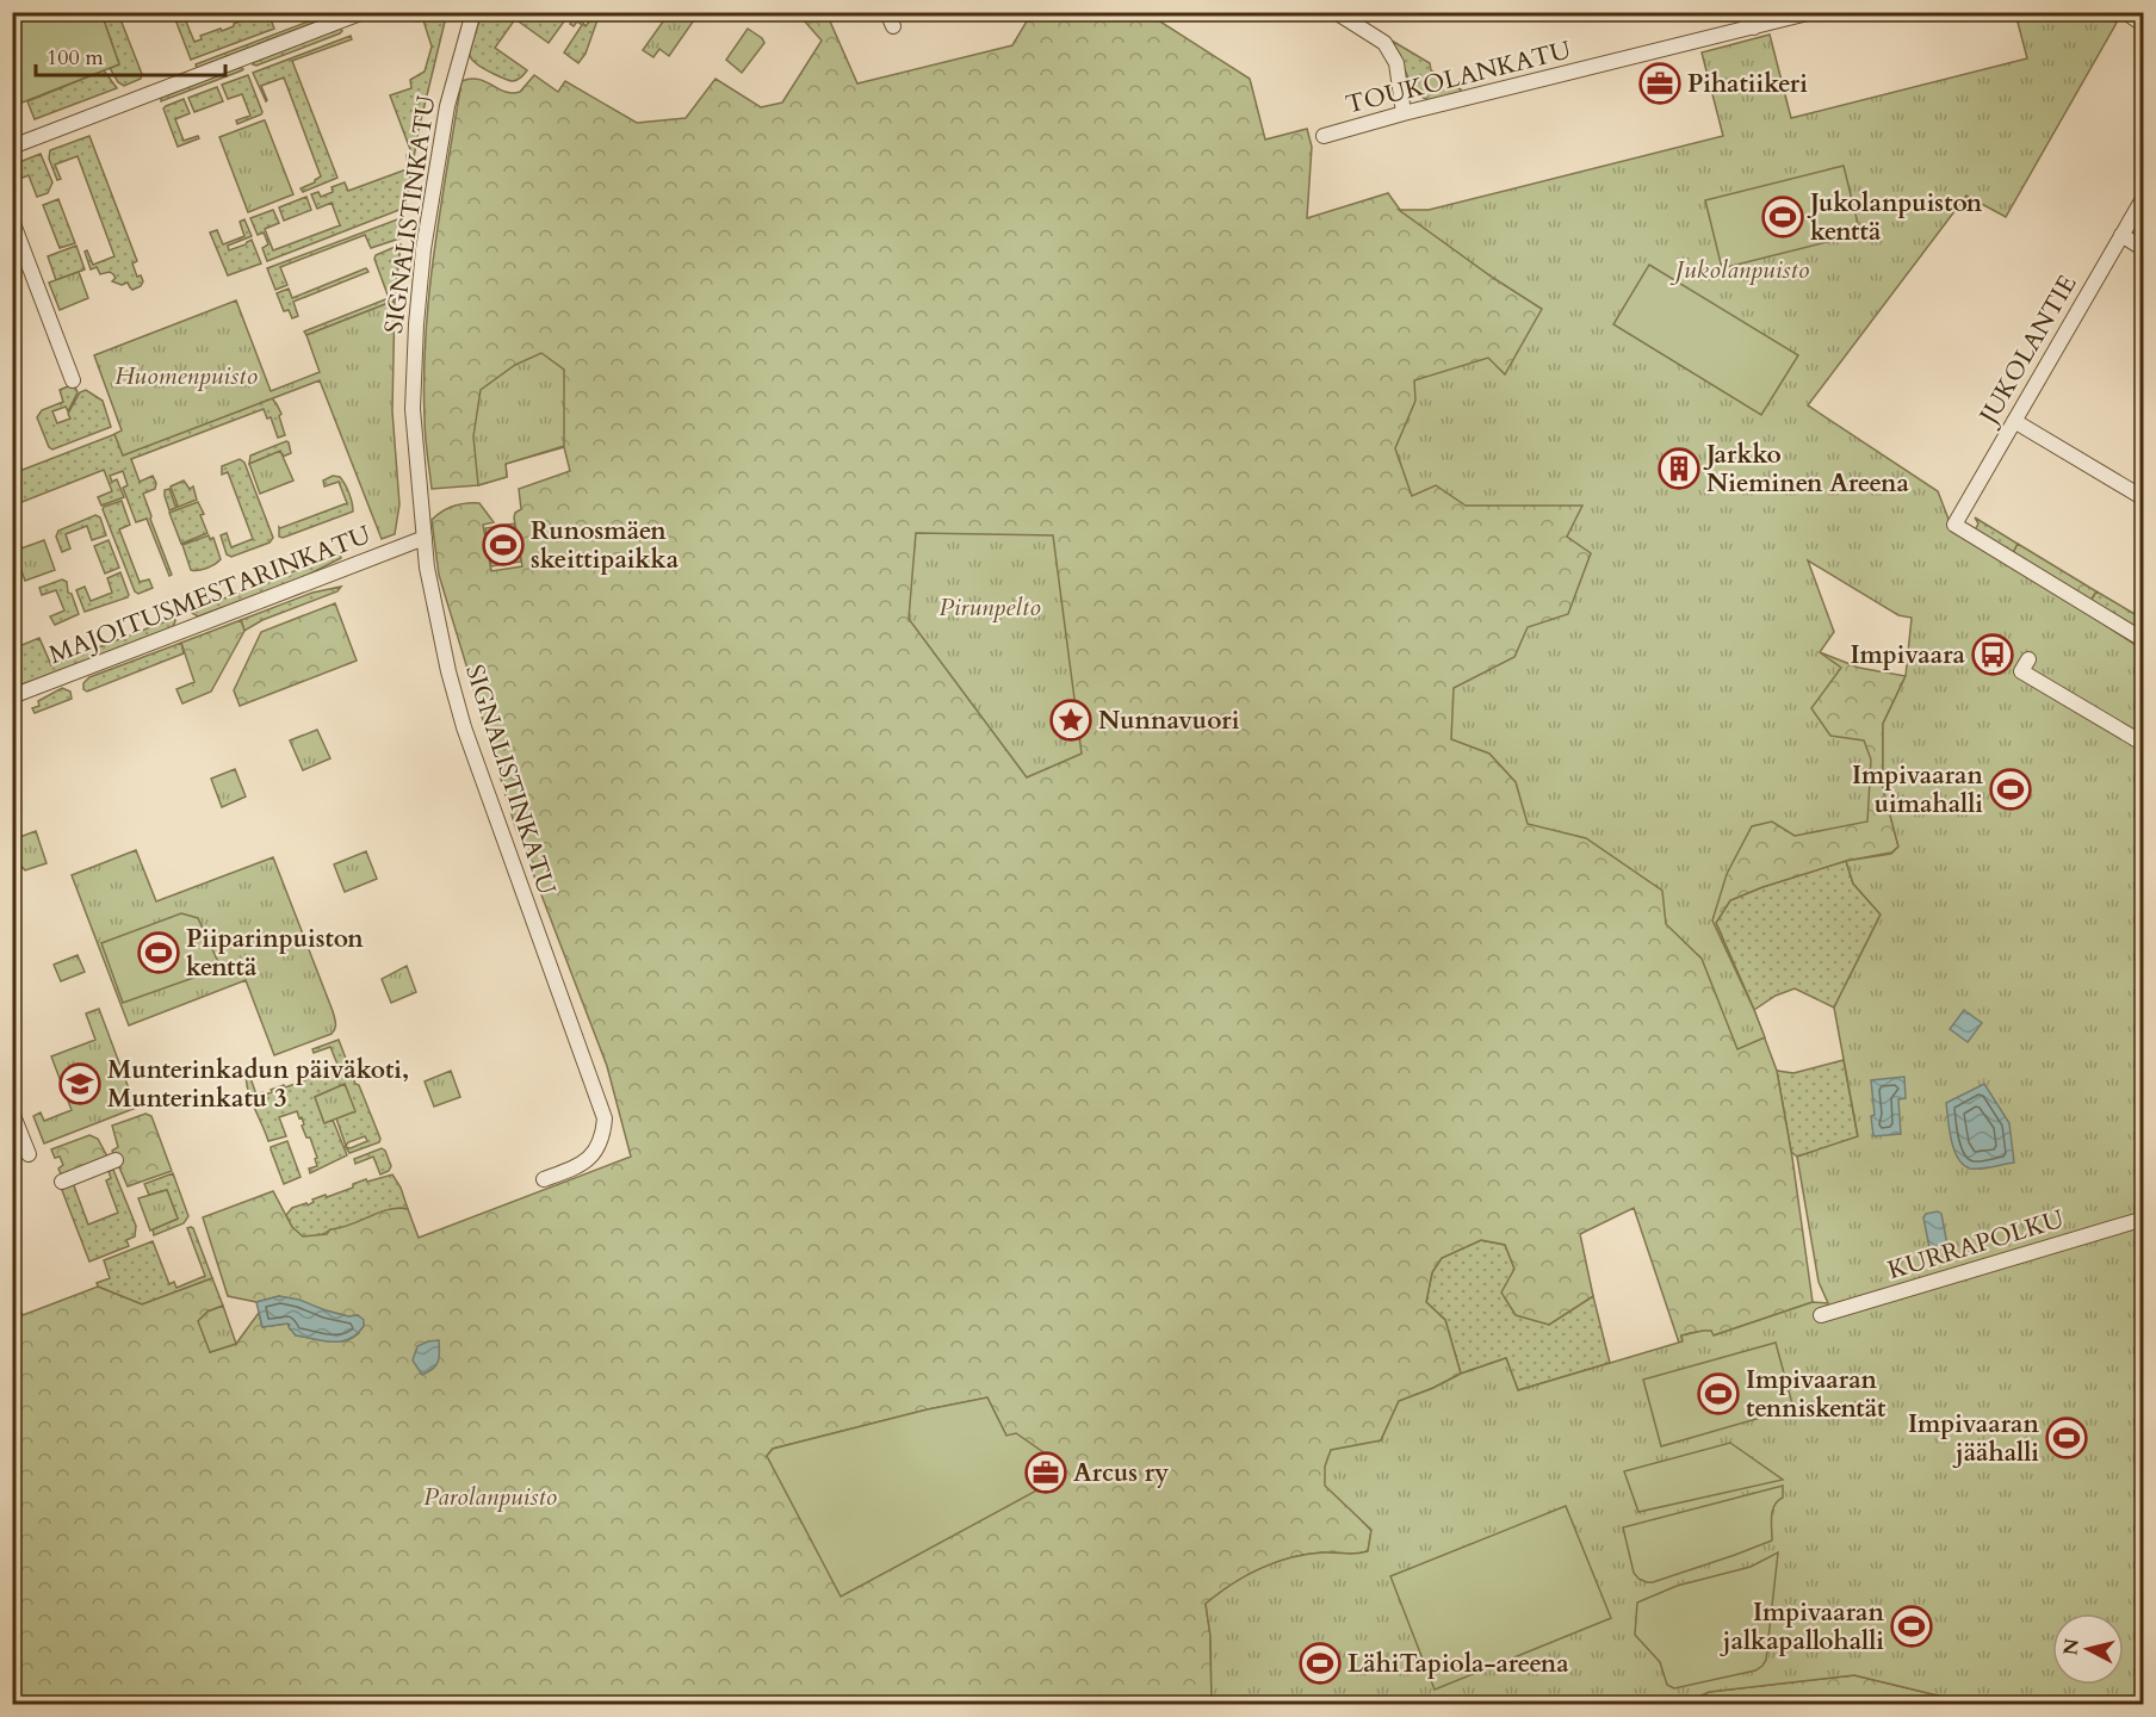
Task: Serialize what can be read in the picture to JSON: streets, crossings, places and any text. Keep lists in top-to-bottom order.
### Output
{
  "streets": {
    "street": [
      "TOUKOLANKATU",
      "SIGNALISTINKATU",
      "JUKOLANTIE",
      "MAJOITUSMESTARINKATU",
      "KURRAPOLKU"
    ]
  },
  "crossings": [
    ["SIGNALISTINKATU", "MAJOITUSMESTARINKATU"]
  ],
  "parks": [
    "Jukolanpuisto",
    "Huomenpuisto",
    "Pirunpelto",
    "Parolanpuisto"
  ],
  "places": {
    "office": ["Pihatiikeri", "Arcus ry"],
    "sports": [
      "Jukolanpuiston kenttä",
      "Runosmäen skeittipaikka",
      "Impivaaran uimahalli",
      "Piiparinpuiston kenttä",
      "Impivaaran tenniskentät",
      "Impivaaran jäähalli",
      "Impivaaran jalkapallohalli",
      "LähiTapiola-areena"
    ],
    "building": ["Jarkko Nieminen Areena"],
    "bus stop": ["Impivaara"],
    "place": ["Nunnavuori"],
    "school or university": ["Munterinkadun päiväkoti, Munterinkatu 3"]
  },
  "scale_bar": "100 m",
  "north": "left"
}
